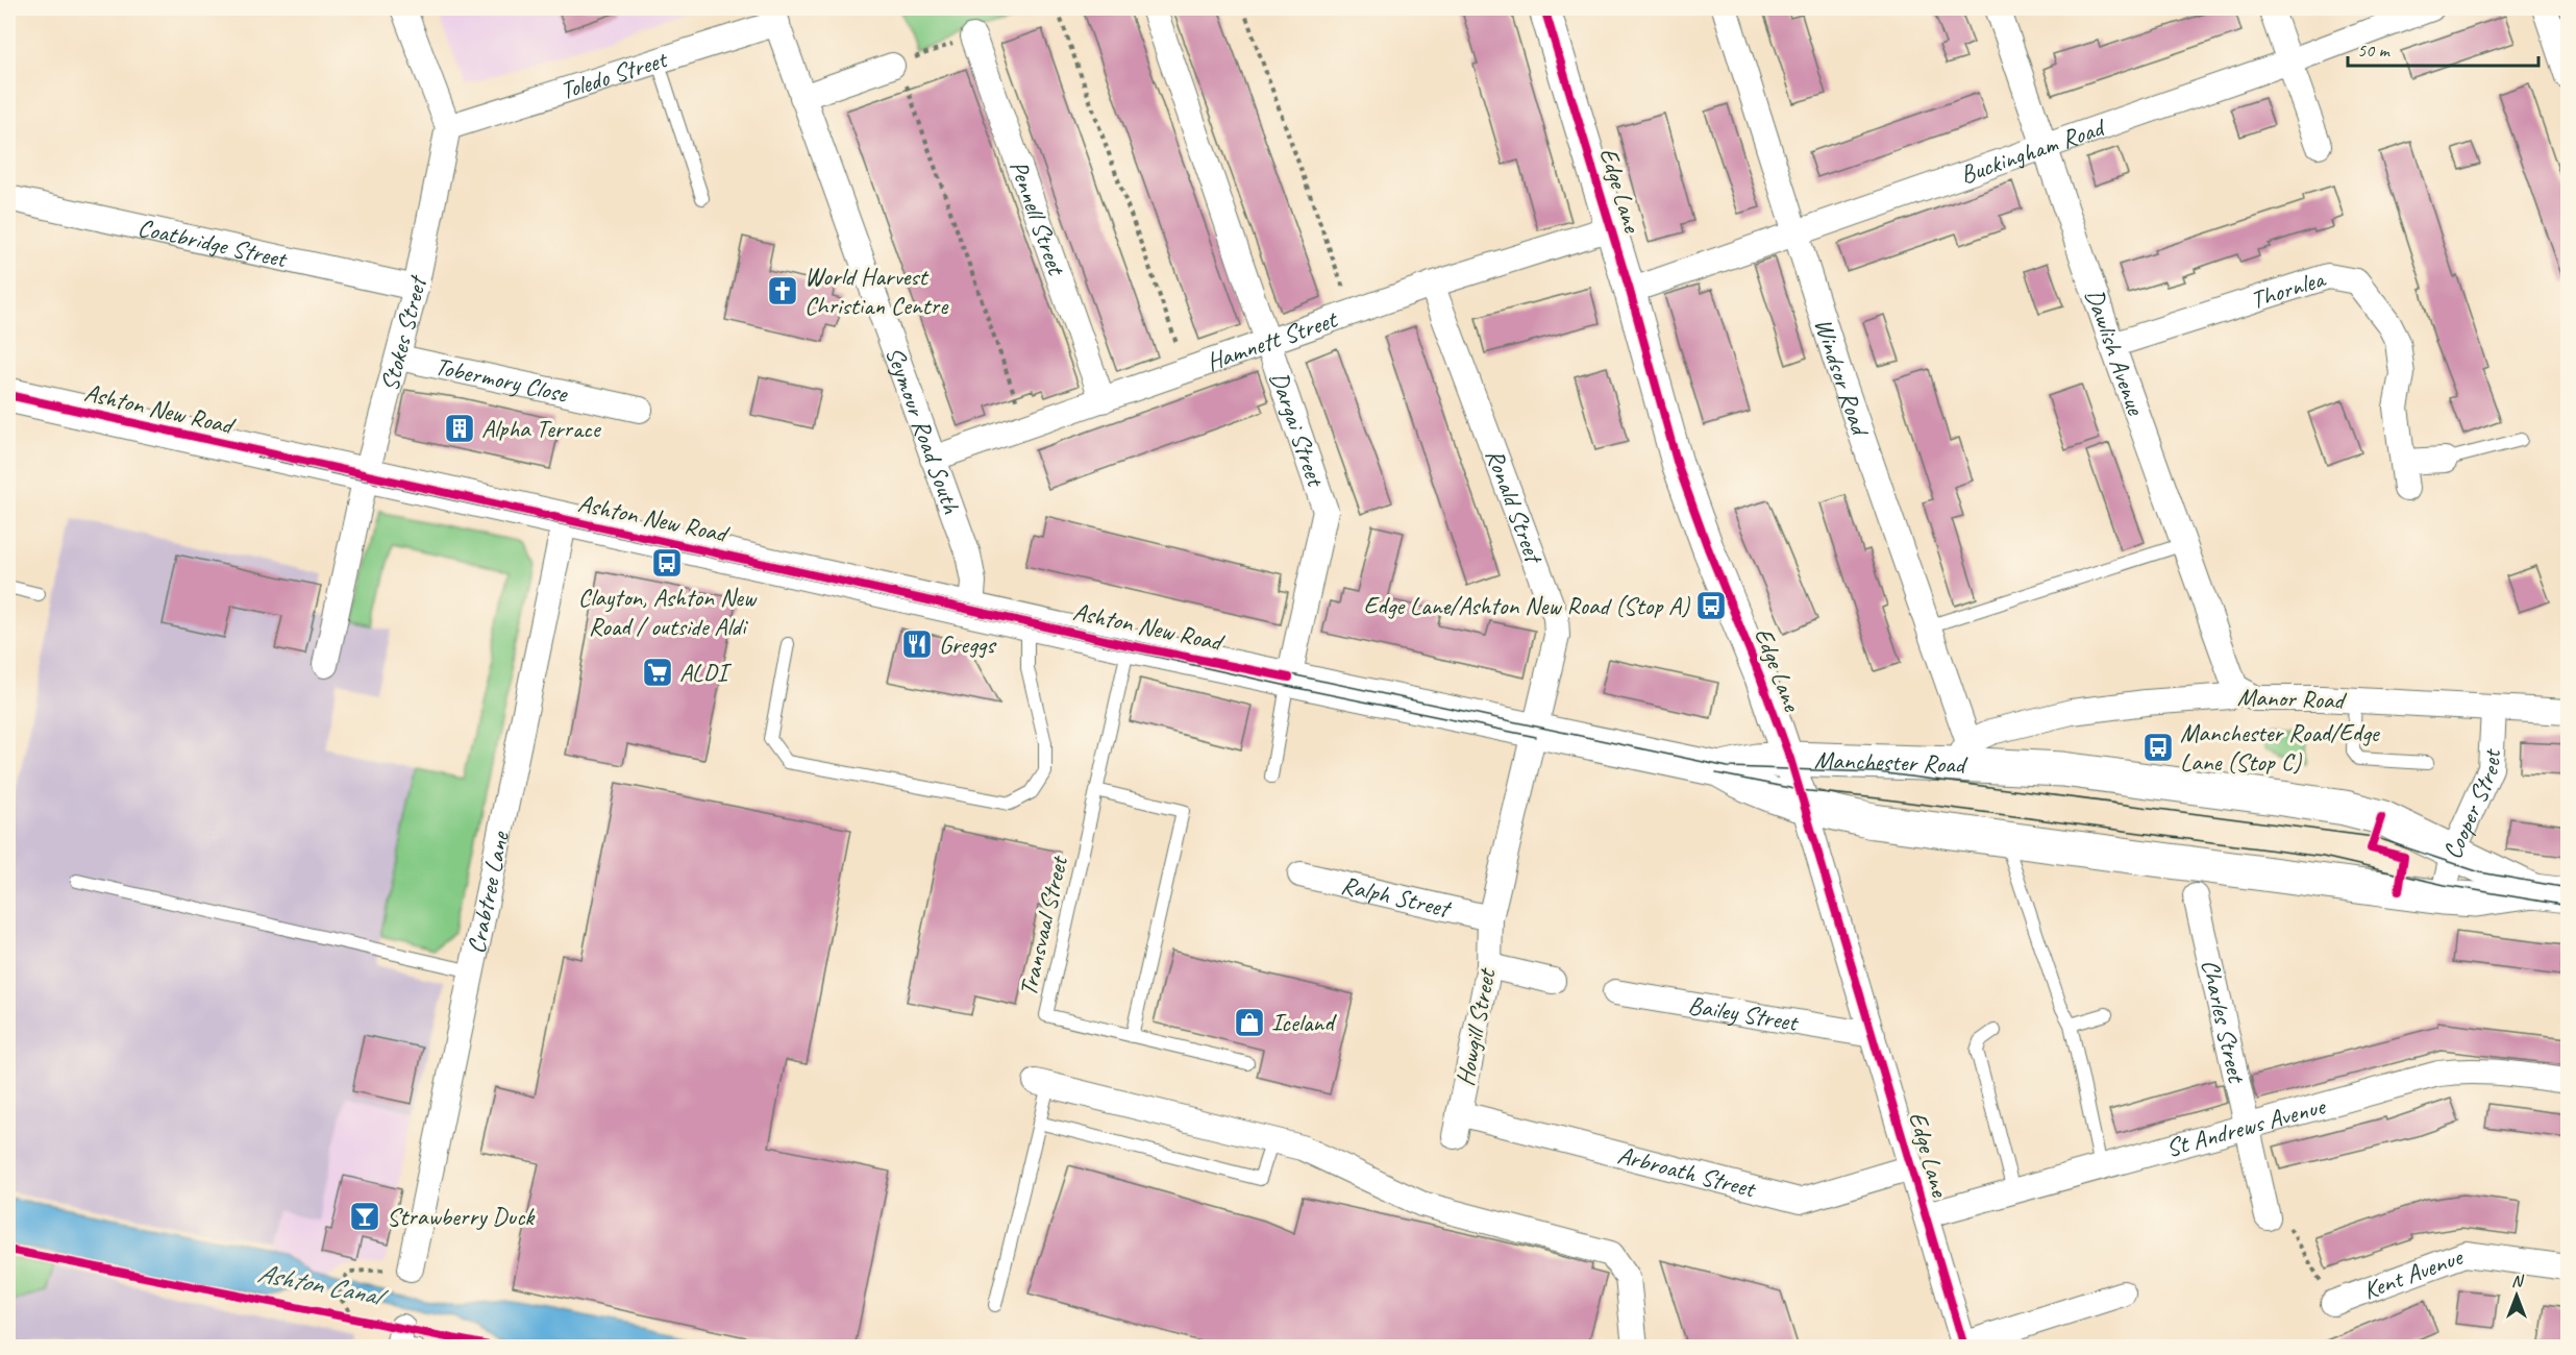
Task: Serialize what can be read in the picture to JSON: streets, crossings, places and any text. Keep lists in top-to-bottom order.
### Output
{
  "streets": {
    "main road": ["Ashton New Road", "Manchester Road"],
    "street": [
      "Toledo Street",
      "Buckingham Road",
      "Edge Lane",
      "Pennell Street",
      "Coatbridge Street",
      "Thornlea",
      "Stokes Street",
      "Hamnett Street",
      "Dawlish Avenue",
      "Windsor Road",
      "Tobermory Close",
      "Dargai Street",
      "Seymour Road South",
      "Ronald Street",
      "Manor Road",
      "Cooper Street",
      "Crabtree Lane",
      "Ralph Street",
      "Bailey Street",
      "Charles Street",
      "Howgill Street",
      "St Andrews Avenue",
      "Arbroath Street",
      "Kent Avenue"
    ],
    "lane": ["Transvaal Street"]
  },
  "crossings": [
    ["Toledo Street", "Stokes Street"],
    ["Toledo Street", "Seymour Road South"],
    ["Buckingham Road", "Edge Lane"],
    ["Buckingham Road", "Dawlish Avenue"],
    ["Buckingham Road", "Windsor Road"],
    ["Edge Lane", "Hamnett Street"],
    ["Edge Lane", "Manchester Road"],
    ["Edge Lane", "Bailey Street"],
    ["Edge Lane", "St Andrews Avenue"],
    ["Edge Lane", "Arbroath Street"],
    ["Pennell Street", "Hamnett Street"],
    ["Coatbridge Street", "Stokes Street"],
    ["Thornlea", "Dawlish Avenue"],
    ["Stokes Street", "Tobermory Close"],
    ["Stokes Street", "Ashton New Road"],
    ["Hamnett Street", "Dargai Street"],
    ["Hamnett Street", "Seymour Road South"],
    ["Hamnett Street", "Ronald Street"],
    ["Dawlish Avenue", "Manor Road"],
    ["Windsor Road", "Manor Road"],
    ["Windsor Road", "Manchester Road"],
    ["Ashton New Road", "Dargai Street"],
    ["Ashton New Road", "Seymour Road South"],
    ["Ashton New Road", "Ronald Street"],
    ["Ashton New Road", "Manchester Road"],
    ["Ashton New Road", "Crabtree Lane"],
    ["Ashton New Road", "Transvaal Street"],
    ["Ronald Street", "Ralph Street"],
    ["Ronald Street", "Howgill Street"],
    ["Manor Road", "Manchester Road"],
    ["Manor Road", "Cooper Street"],
    ["Manchester Road", "Cooper Street"],
    ["Ralph Street", "Howgill Street"],
    ["Charles Street", "St Andrews Avenue"],
    ["Howgill Street", "Arbroath Street"]
  ],
  "water": ["Ashton Canal"],
  "places": {
    "church": ["World Harvest Christian Centre"],
    "building": ["Alpha Terrace"],
    "bus stop": ["Clayton, Ashton New Road / outside Aldi", "Edge Lane/Ashton New Road (Stop A)", "Manchester Road/Edge Lane (Stop C)"],
    "restaurant": ["Greggs"],
    "supermarket": ["ALDI"],
    "shop": ["Iceland"],
    "bar": ["Strawberry Duck"]
  },
  "scale_bar": "50 m",
  "north": "top"
}
